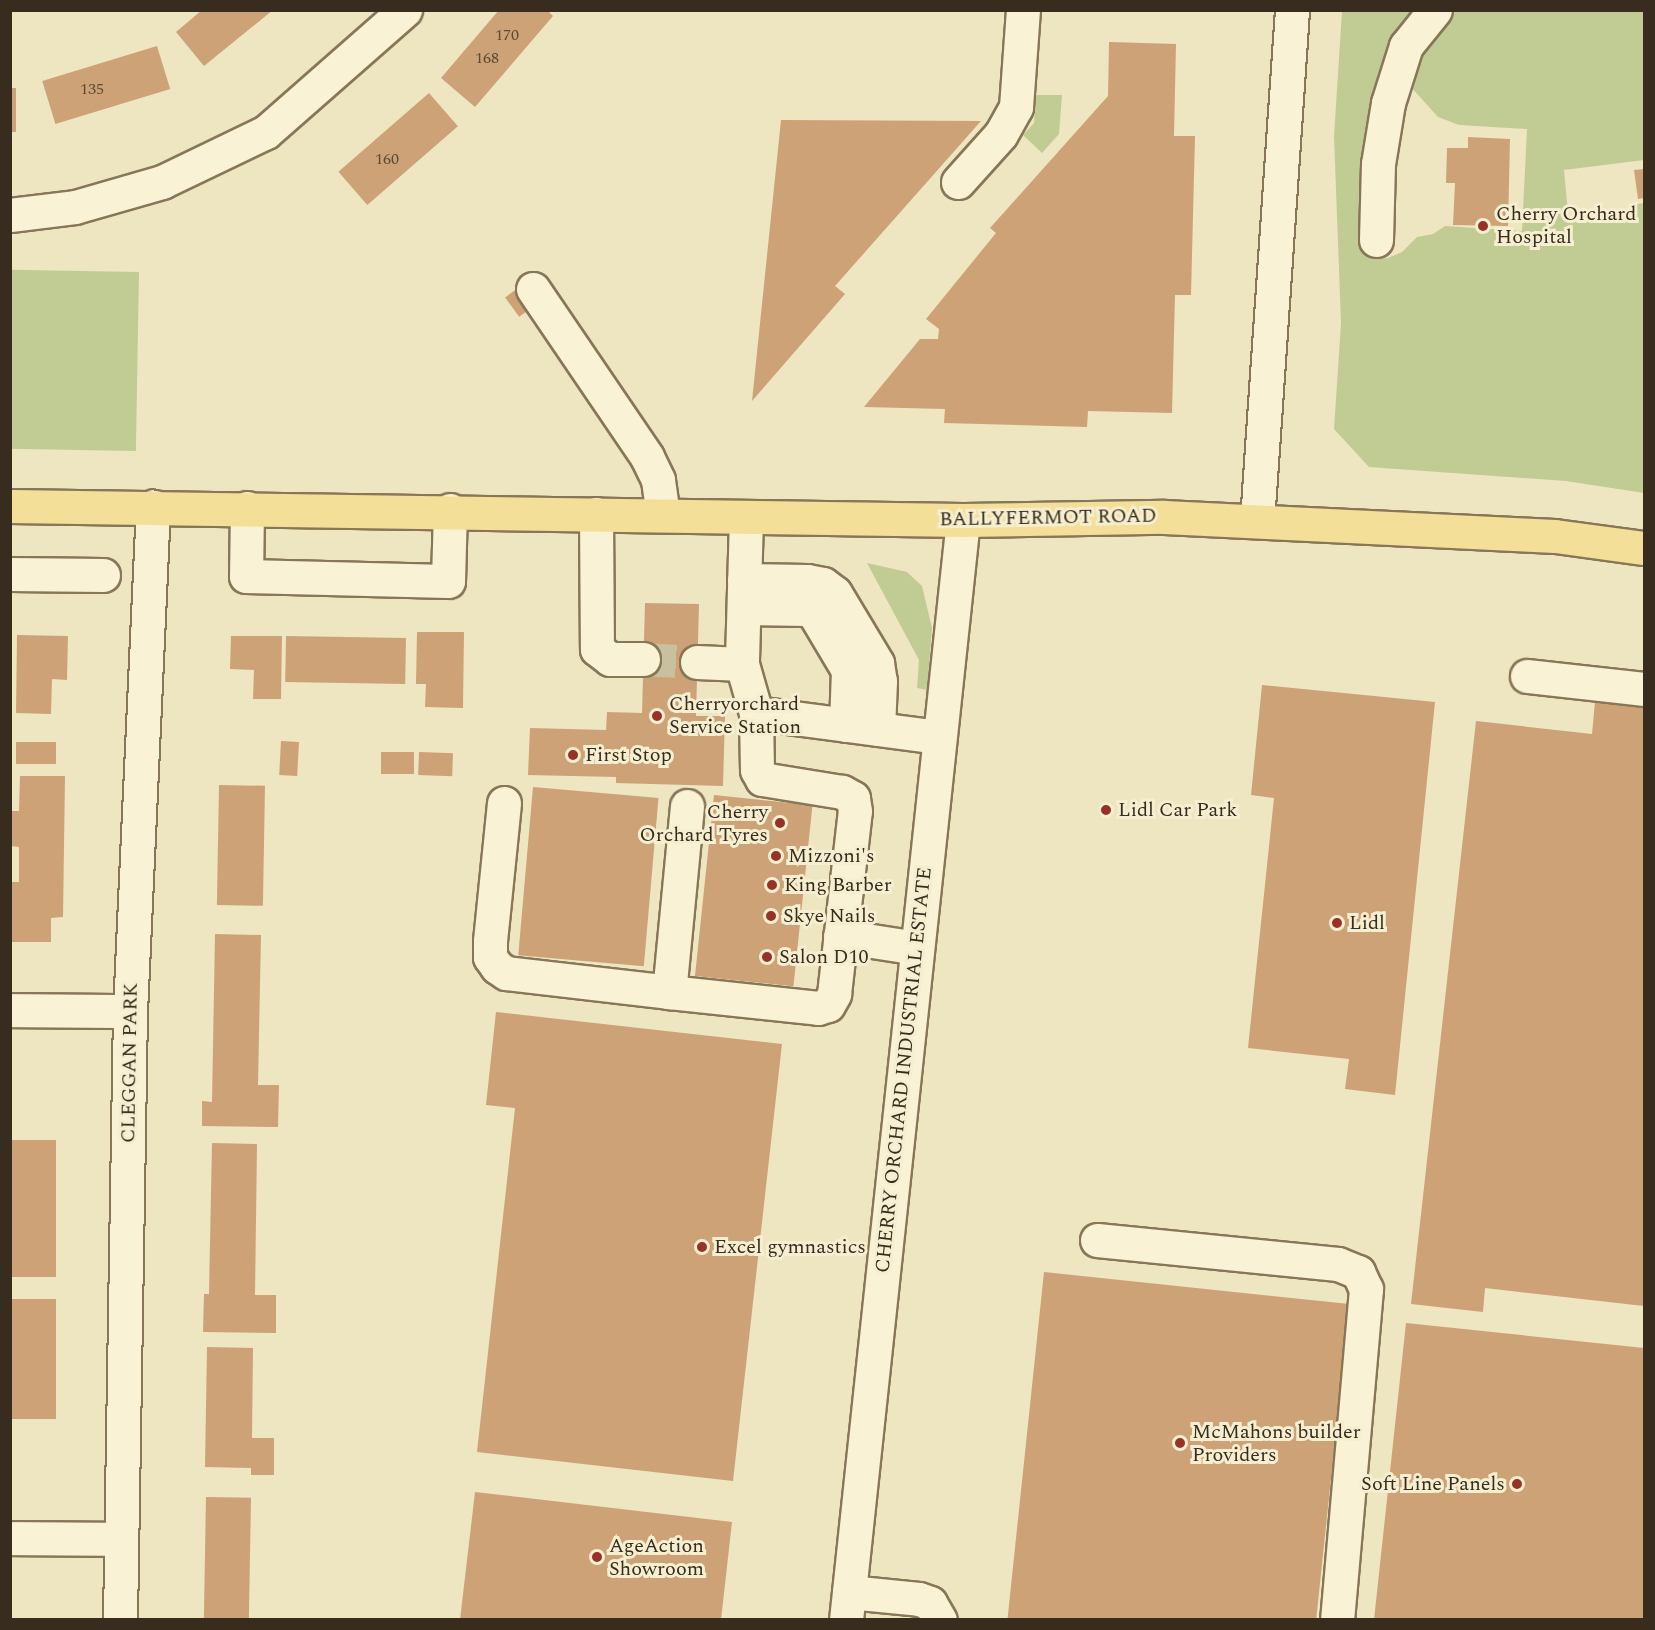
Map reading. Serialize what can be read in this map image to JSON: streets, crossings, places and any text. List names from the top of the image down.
{
  "streets": {
    "main road": ["BALLYFERMOT ROAD"],
    "street": ["CLEGGAN PARK", "CHERRY ORCHARD INDUSTRIAL ESTATE"]
  },
  "crossings": [
    ["BALLYFERMOT ROAD", "CLEGGAN PARK"],
    ["BALLYFERMOT ROAD", "CHERRY ORCHARD INDUSTRIAL ESTATE"]
  ],
  "places": [
    "Cherry Orchard Hospital",
    "Cherryorchard Service Station",
    "First Stop",
    "Lidl Car Park",
    "Cherry Orchard Tyres",
    "Mizzoni's",
    "King Barber",
    "Skye Nails",
    "Lidl",
    "Salon D10",
    "Excel gymnastics",
    "McMahons builder Providers",
    "Soft Line Panels",
    "AgeAction Showroom"
  ],
  "house_numbers": [
    "170",
    "168",
    "135",
    "160"
  ]
}
